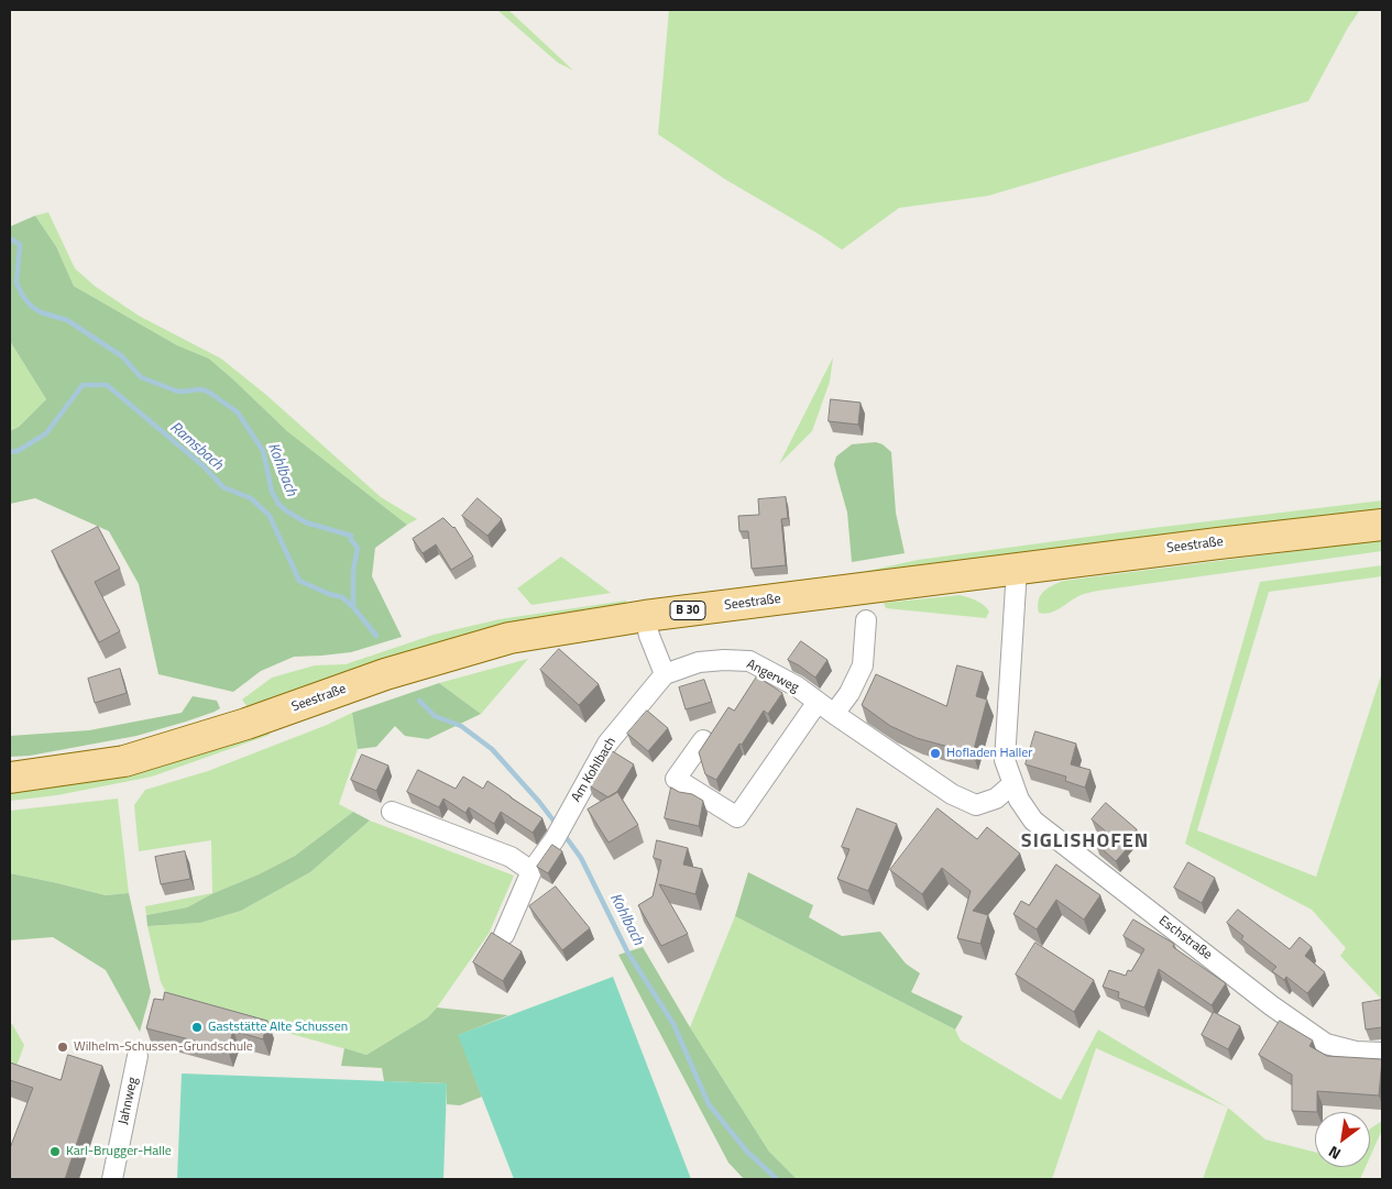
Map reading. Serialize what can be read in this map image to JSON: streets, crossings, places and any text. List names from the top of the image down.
{
  "streets": {
    "main road": ["Seestraße", "B 30"],
    "street": [
      "Angerweg",
      "Am Kohlbach",
      "Eschstraße",
      "Jahnweg"
    ]
  },
  "crossings": [
    ["Seestraße", "Eschstraße"],
    ["Angerweg", "Am Kohlbach"]
  ],
  "districts": ["SIGLISHOFEN"],
  "water": ["Ramsbach", "Kohlbach"],
  "places": [
    "Hofladen Haller",
    "Gaststätte Alte Schussen",
    "Wilhelm-Schussen-Grundschule",
    "Karl-Brugger-Halle"
  ],
  "north": "bottom left"
}
